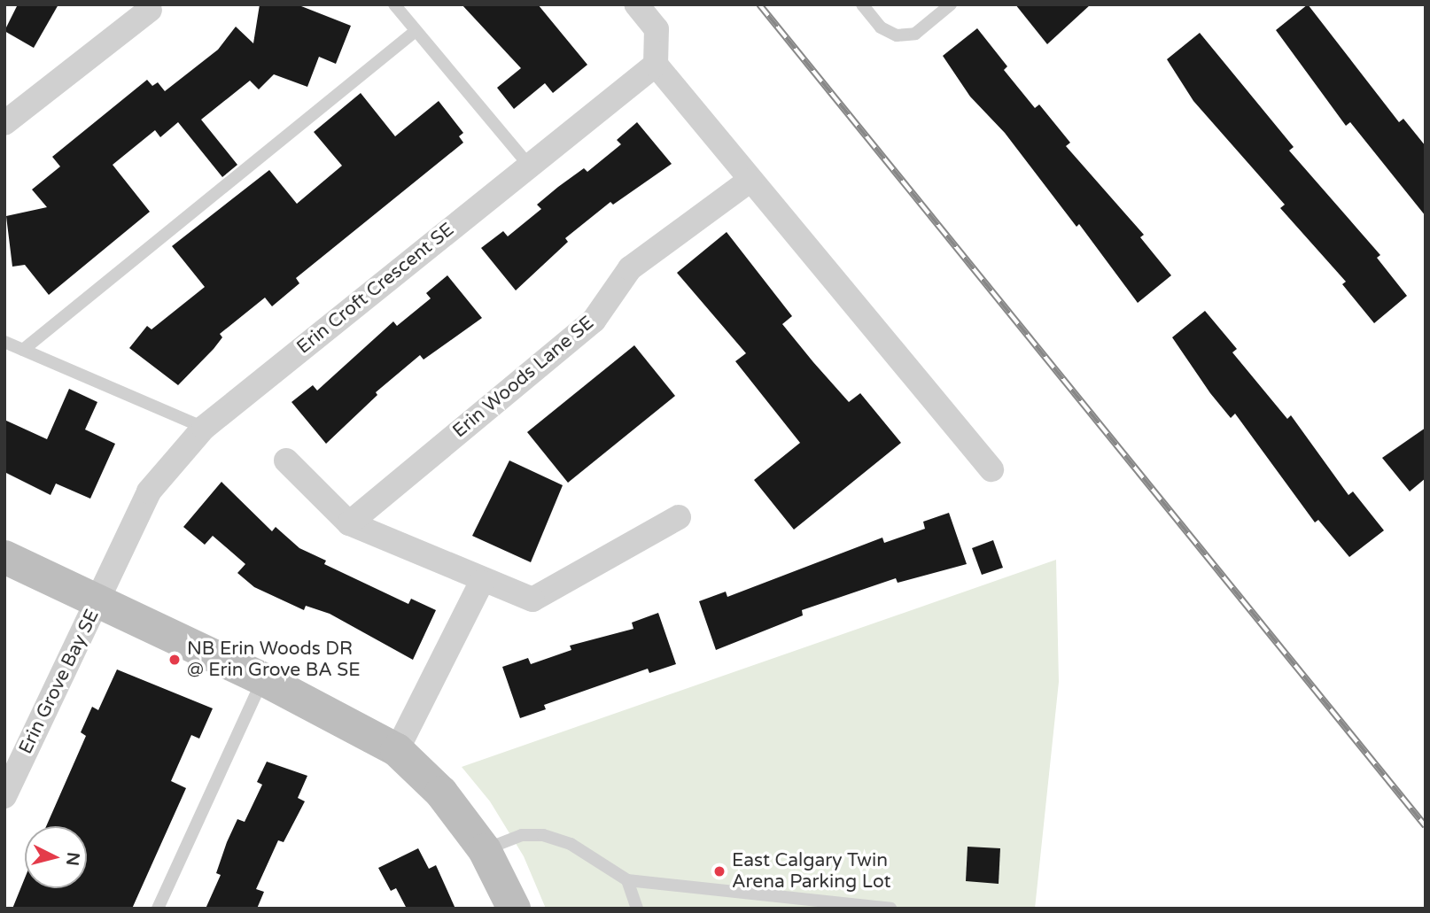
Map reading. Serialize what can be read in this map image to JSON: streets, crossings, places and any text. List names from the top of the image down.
{
  "streets": {
    "street": ["Erin Croft Crescent SE", "Erin Woods Lane SE", "Erin Grove Bay SE"]
  },
  "crossings": [
    ["Erin Croft Crescent SE", "Erin Grove Bay SE"]
  ],
  "places": ["NB Erin Woods DR @ Erin Grove BA SE", "East Calgary Twin Arena Parking Lot"],
  "north": "right"
}
